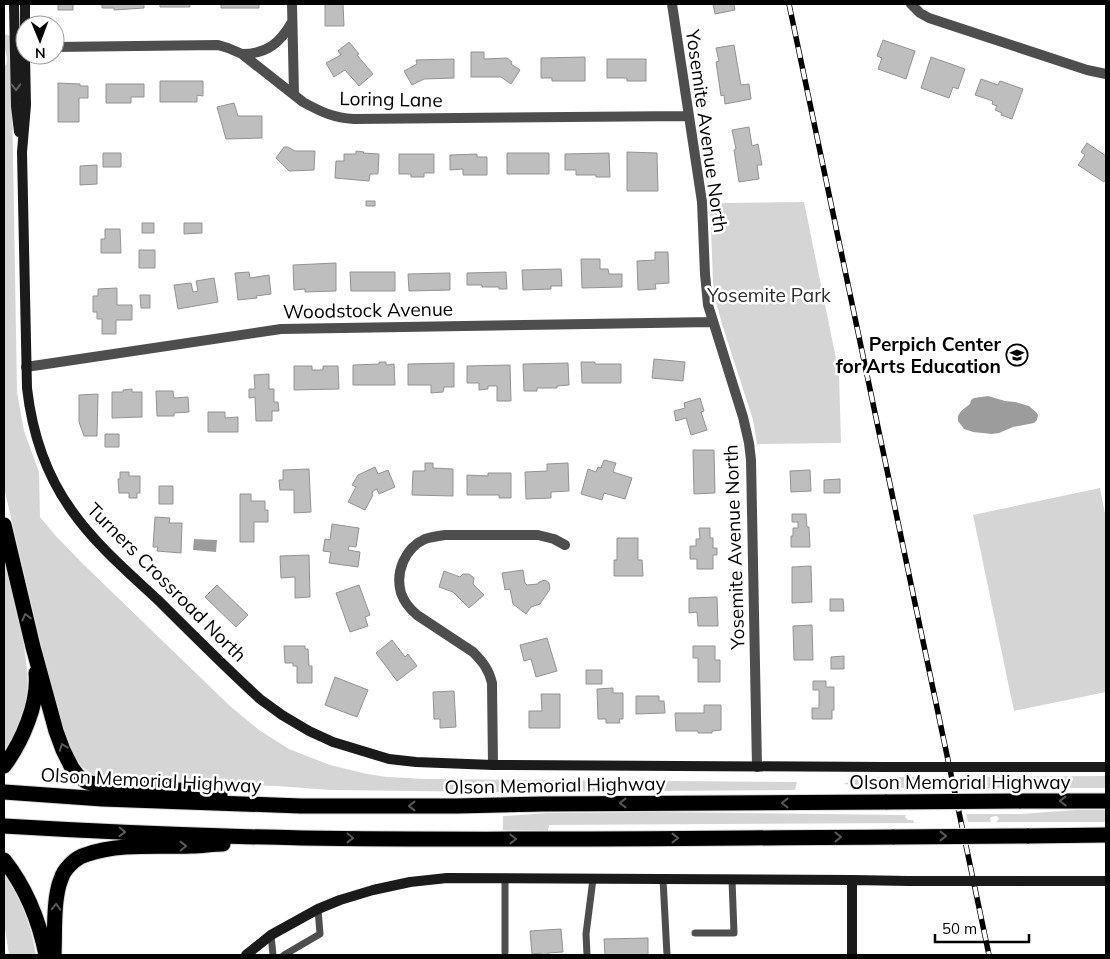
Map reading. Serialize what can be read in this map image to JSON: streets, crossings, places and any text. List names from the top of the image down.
{
  "streets": {
    "highway": ["Olson Memorial Highway"],
    "street": [
      "Loring Lane",
      "Yosemite Avenue North",
      "Woodstock Avenue",
      "Turners Crossroad North"
    ]
  },
  "crossings": [
    ["Loring Lane", "Yosemite Avenue North"],
    ["Yosemite Avenue North", "Woodstock Avenue"],
    ["Yosemite Avenue North", "Turners Crossroad North"],
    ["Woodstock Avenue", "Turners Crossroad North"]
  ],
  "parks": ["Yosemite Park"],
  "places": {
    "school or university": ["Perpich Center for Arts Education"]
  },
  "scale_bar": "50 m",
  "north": "bottom"
}
